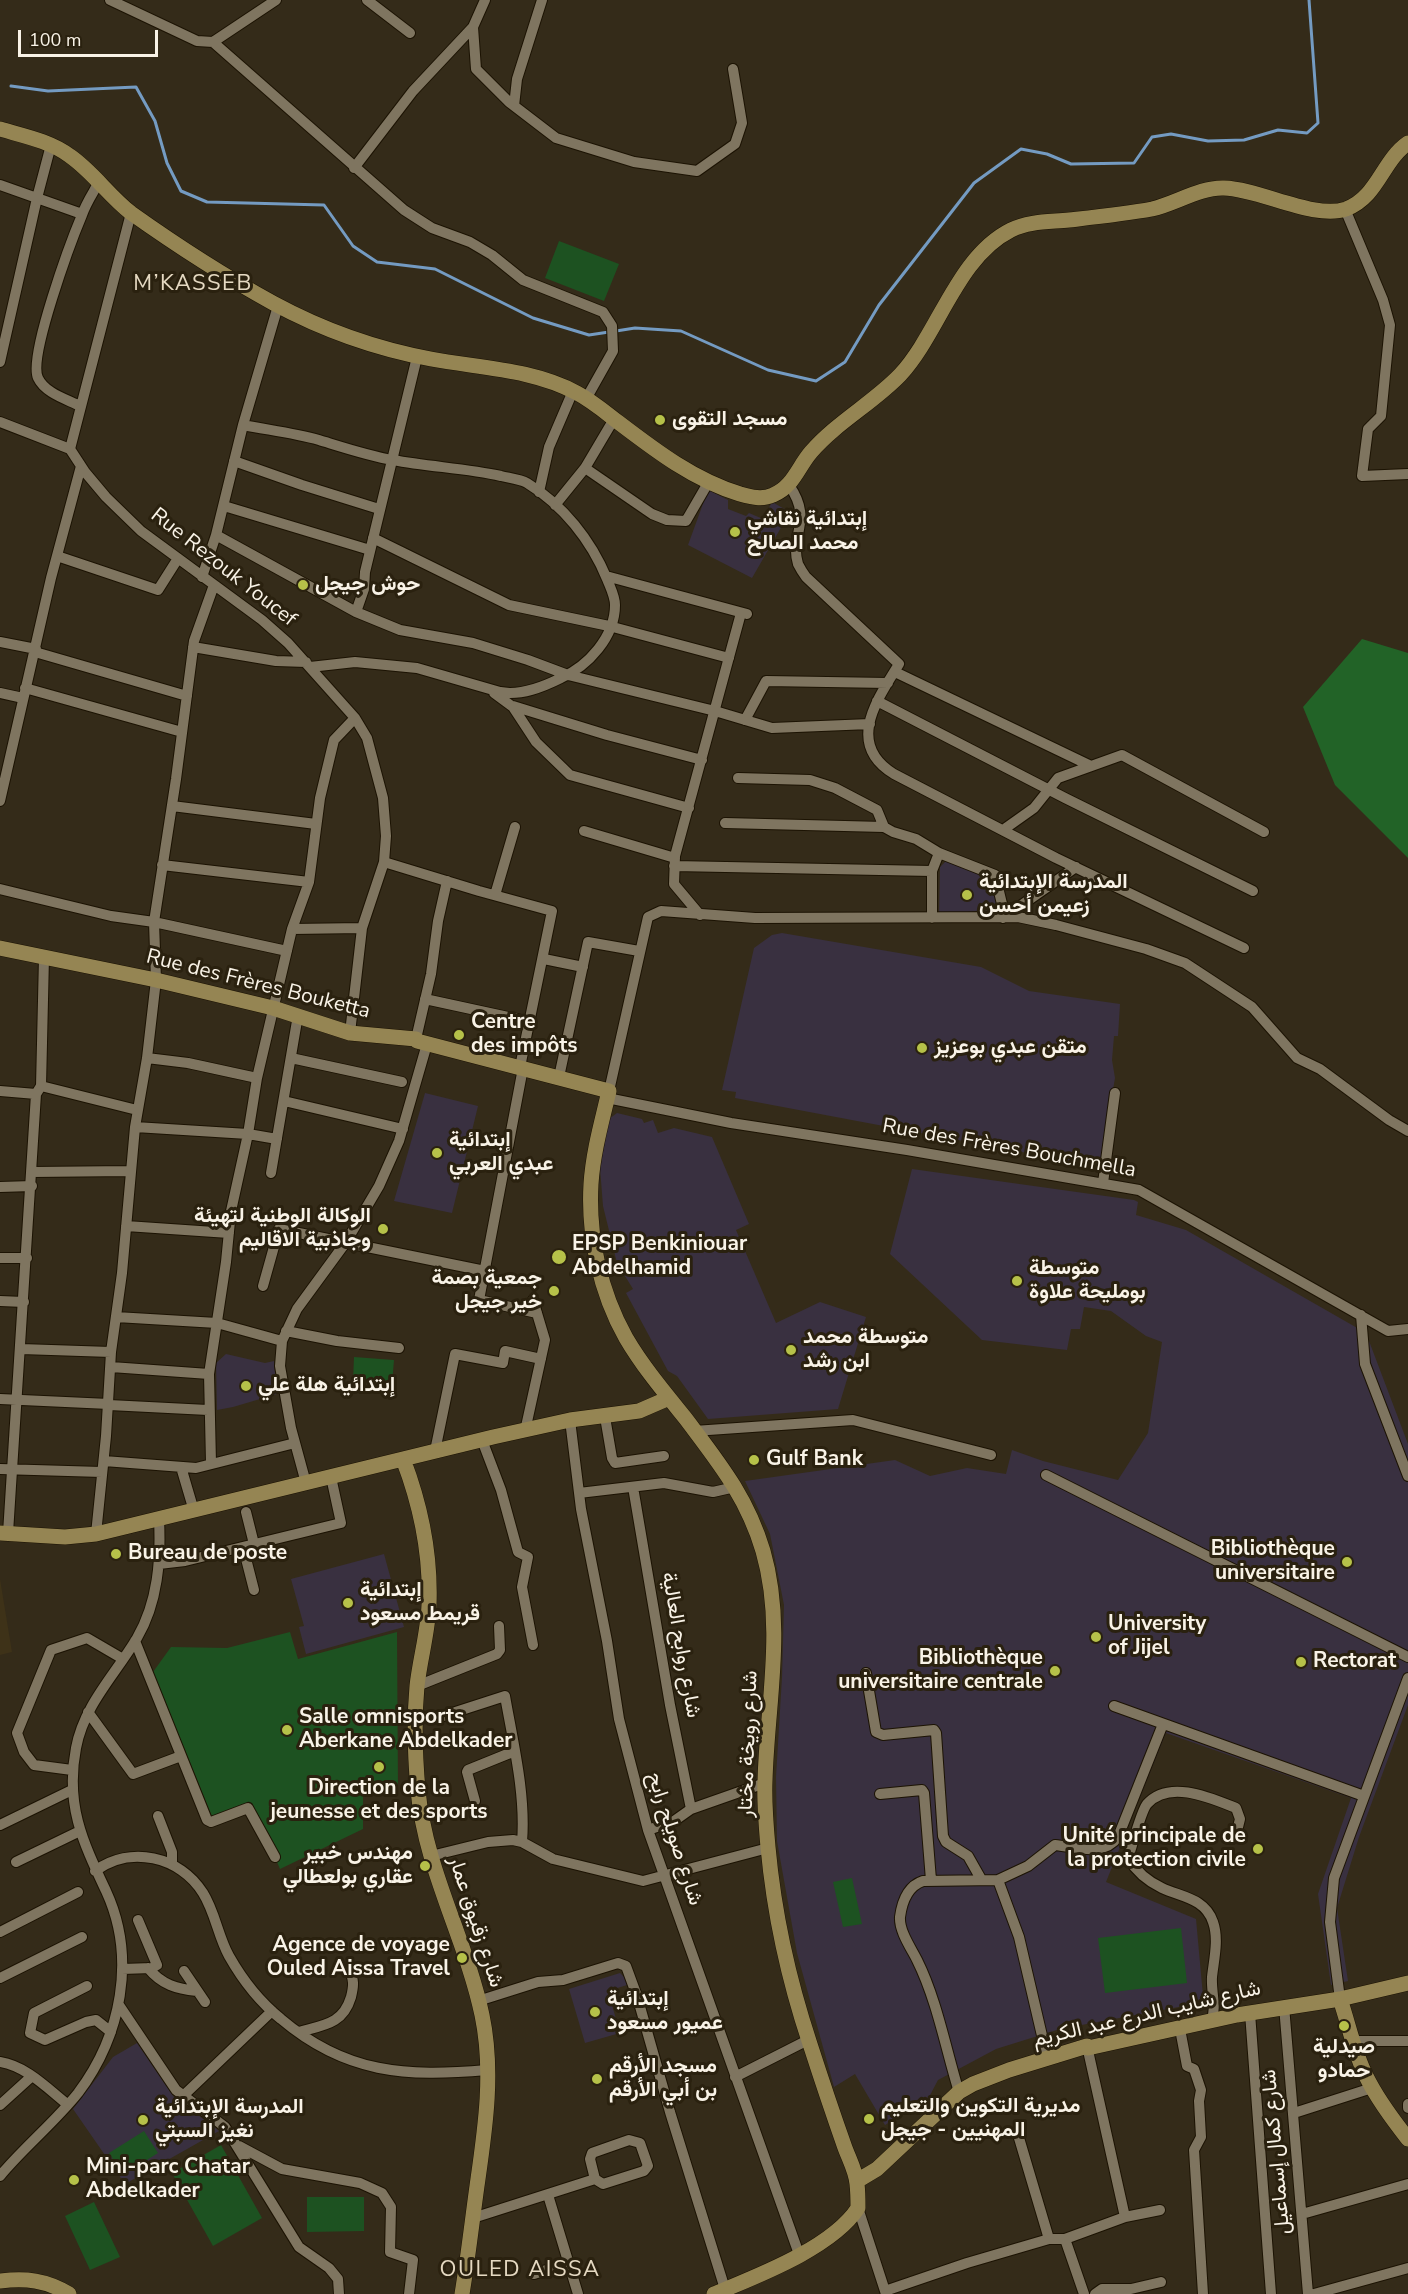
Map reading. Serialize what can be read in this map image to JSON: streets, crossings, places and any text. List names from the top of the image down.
{
  "streets": {
    "main road": [
      "Rue des Frères Bouketta",
      "شارع رويخة مختار",
      "شارع زقيوق عمار",
      "شارع شايب الدرع عبد الكريم"
    ],
    "street": [
      "Rue Rezouk Youcef",
      "Rue des Frères Bouchmella",
      "شارع روابح العالية",
      "شارع صويلح رابح",
      "شارع كمال إسماعيل"
    ]
  },
  "crossings": [
    ["Rue Rezouk Youcef", "Rue des Frères Bouketta"],
    ["Rue des Frères Bouketta", "Rue des Frères Bouchmella"],
    ["Rue des Frères Bouketta", "شارع رويخة مختار"],
    ["Rue des Frères Bouchmella", "شارع رويخة مختار"],
    ["شارع رويخة مختار", "شارع شايب الدرع عبد الكريم"],
    ["شارع شايب الدرع عبد الكريم", "شارع كمال إسماعيل"]
  ],
  "districts": ["M’KASSEB", "OULED AISSA"],
  "places": [
    "مسجد التقوى",
    "إبتدائية نقاشي محمد الصالح",
    "حوش جيجل",
    "المدرسة الإبتدائية زعيمن أحسن",
    "Centre des impôts",
    "متقن عبدي بوعزيز",
    "إبتدائية عبدي العربي",
    "الوكالة الوطنية لتهيئة وجاذبية الاقاليم",
    "EPSP Benkiniouar Abdelhamid",
    "متوسطة بومليحة علاوة",
    "جمعية بصمة خير جيجل",
    "متوسطة محمد ابن رشد",
    "إبتدائية هلة علي",
    "Gulf Bank",
    "Bureau de poste",
    "Bibliothèque universitaire",
    "إبتدائية قريمط مسعود",
    "University of Jijel",
    "Rectorat",
    "Bibliothèque universitaire centrale",
    "Salle omnisports Aberkane Abdelkader",
    "Direction de la jeunesse et des sports",
    "Unité principale de la protection civile",
    "مهندس خبير عقاري بولعطالي",
    "Agence de voyage Ouled Aissa Travel",
    "إبتدائية عميور مسعود",
    "صيدلية حمادو",
    "مسجد الأرقم بن أبي الأرقم",
    "مديرية التكوين والتعليم المهنيين - جيجل",
    "المدرسة الإبتدائية نغيز السبتي",
    "Mini-parc Chatar Abdelkader"
  ],
  "scale_bar": "100 m"
}
